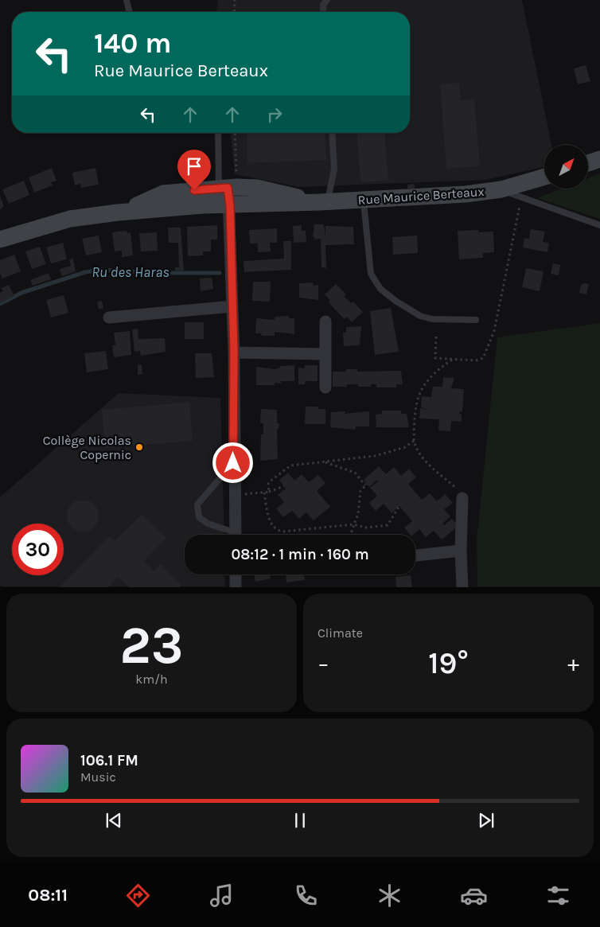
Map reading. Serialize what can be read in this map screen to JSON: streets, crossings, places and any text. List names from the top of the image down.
{
  "streets": {
    "main road": ["Rue Maurice Berteaux"]
  },
  "water": ["Ru des Haras"],
  "places": ["Collège Nicolas Copernic"],
  "north": "top right",
  "page": {
    "turn": ["140 m", "Rue Maurice Berteaux"],
    "limit": "30",
    "trip": "08:12 · 1 min · 160 m",
    "tile": [
      ["23", "km/h"],
      "Climate"
    ],
    "heat": ["−", "19°", "+"],
    "song": ["106.1 FM", "Music"],
    "tabs": "08:11"
  }
}
